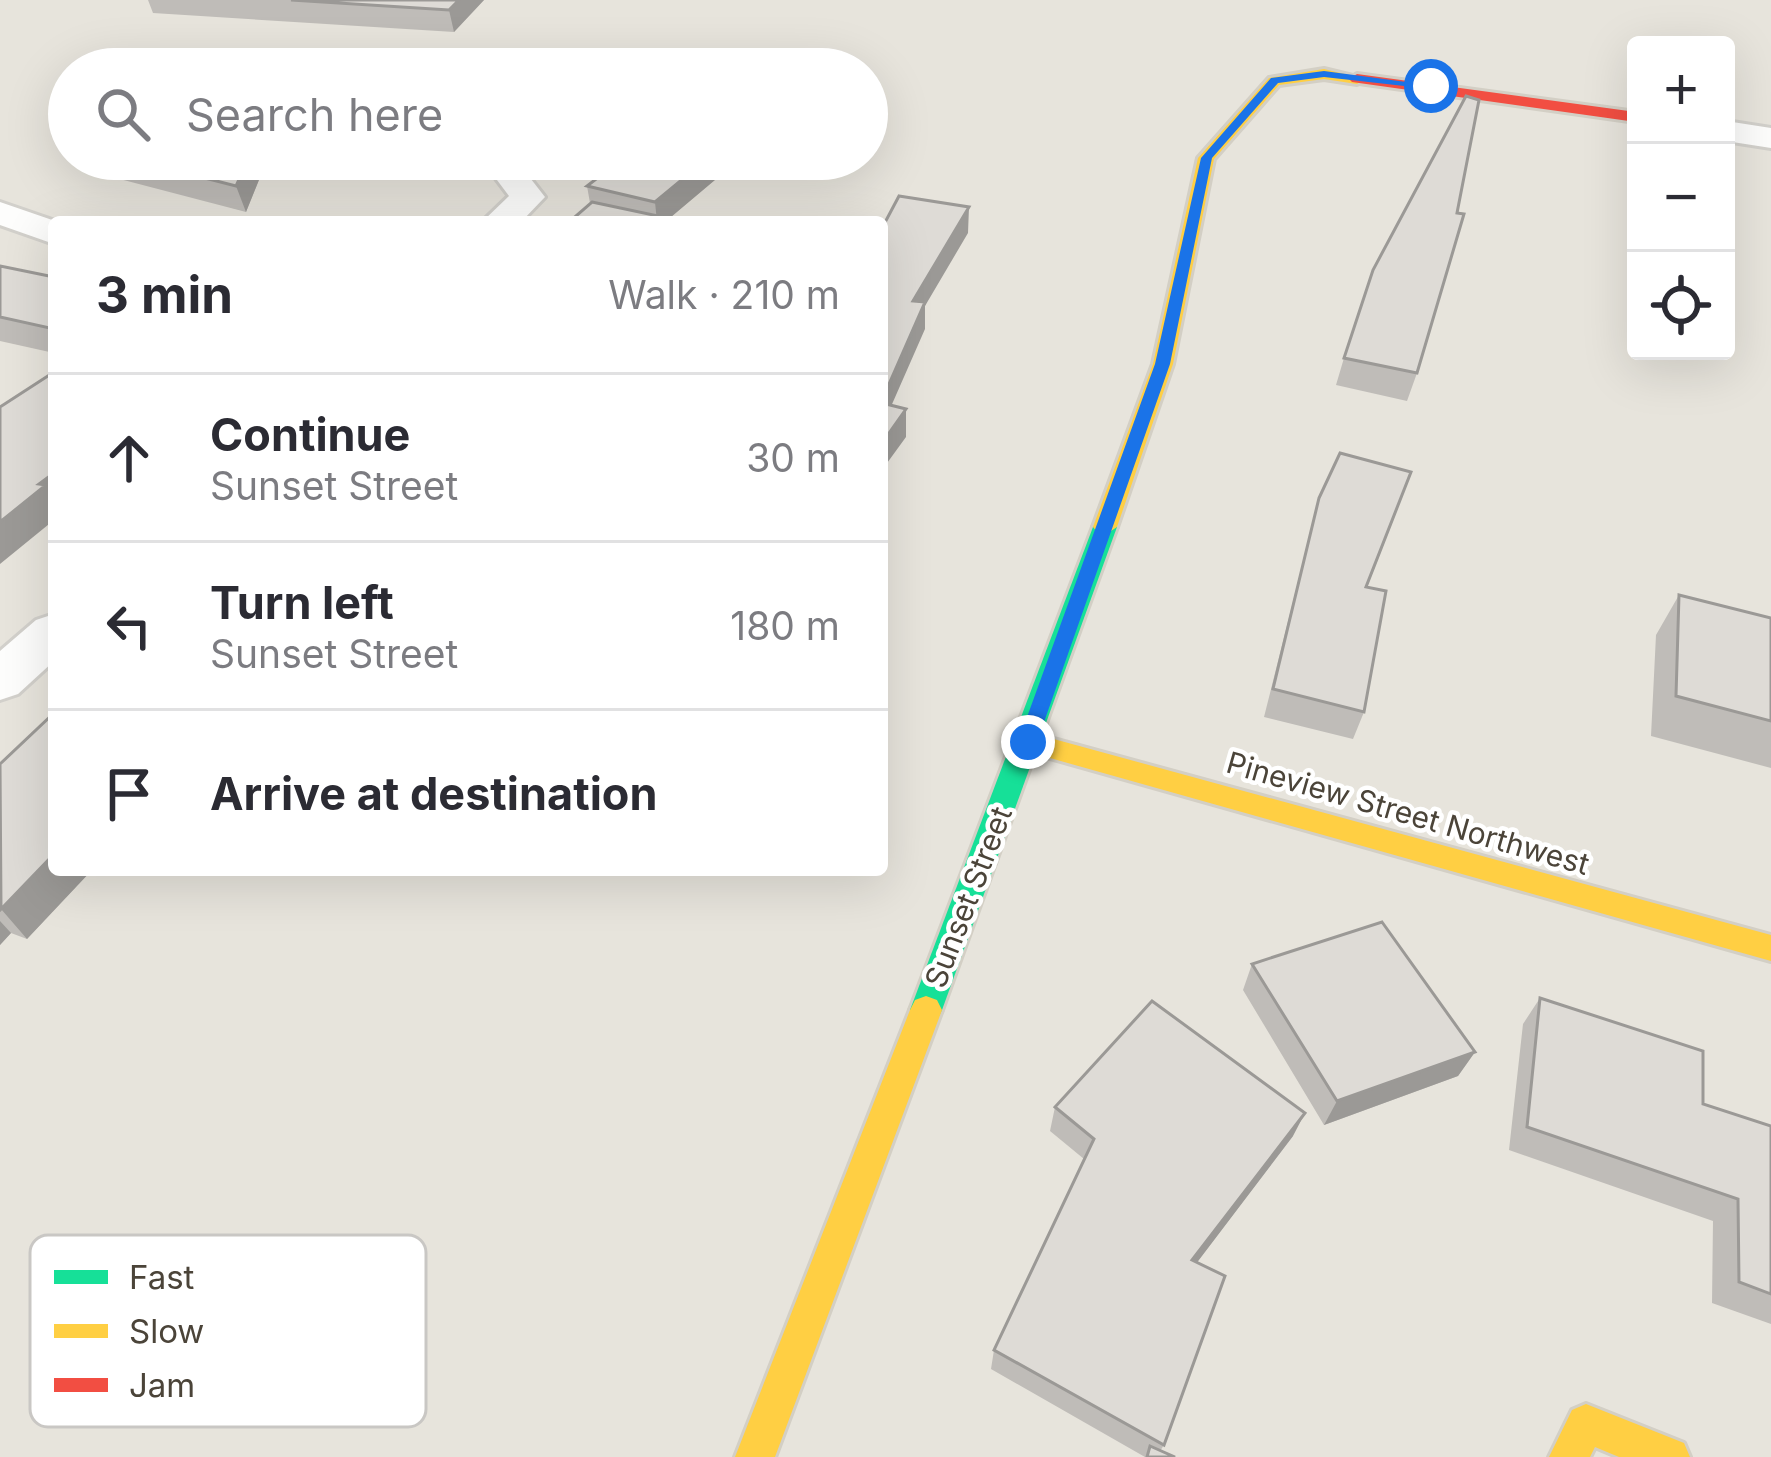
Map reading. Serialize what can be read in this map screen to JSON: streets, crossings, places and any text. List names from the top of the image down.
{
  "streets": {
    "street": ["Pineview Street Northwest", "Sunset Street"]
  },
  "crossings": [
    ["Pineview Street Northwest", "Sunset Street"]
  ],
  "legend": ["Fast", "Slow", "Jam"],
  "page": {
    "map_buttons": ["+", "−"],
    "search": "Search here",
    "heading": ["3 min", "Walk · 210 m"],
    "list": [
      ["Continue", "Sunset Street", "30 m"],
      ["Turn left", "Sunset Street", "180 m"],
      "Arrive at destination"
    ]
  }
}
